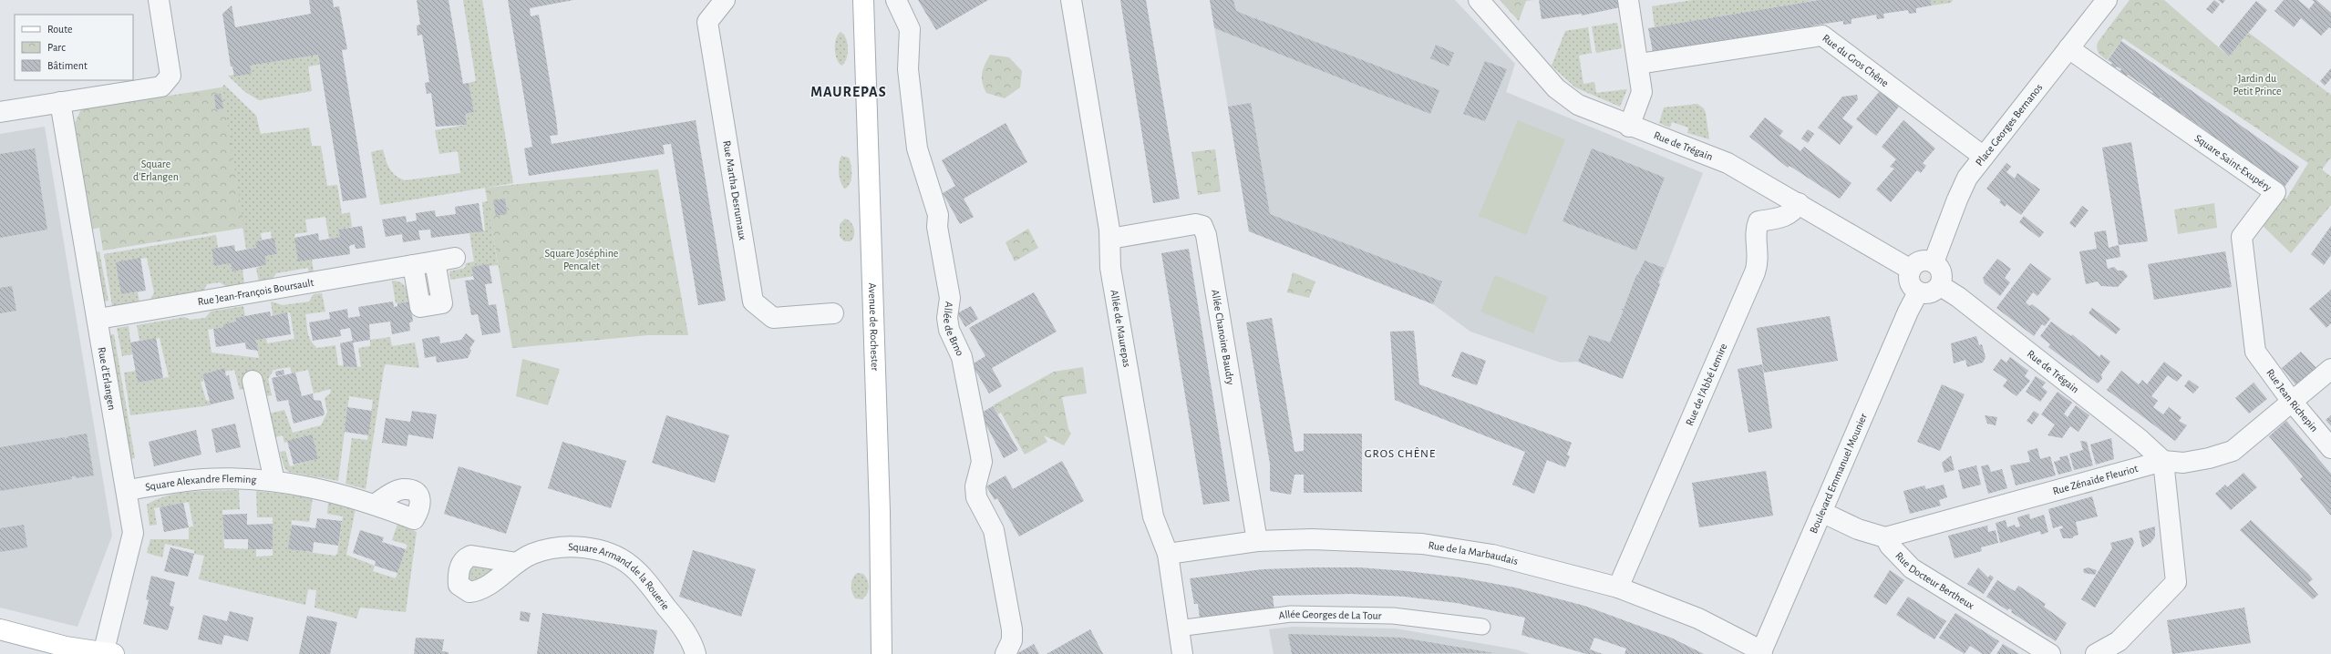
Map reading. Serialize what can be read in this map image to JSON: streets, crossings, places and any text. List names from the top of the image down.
{
  "streets": {
    "main road": ["Avenue de Rochester"],
    "street": [
      "Rue du Gros Chêne",
      "Place Georges Bernanos",
      "Rue de Trégain",
      "Square Saint-Exupéry",
      "Rue Martha Desrumaux",
      "Rue Jean-François Boursault",
      "Allée de Brno",
      "Allée de Maurepas",
      "Allée Chanoine Baudry",
      "Rue d'Erlangen",
      "Rue de l'Abbé Lemire",
      "Rue Jean Richepin",
      "Boulevard Emmanuel Mounier",
      "Rue Zénaïde Fleuriot",
      "Square Alexandre Fleming",
      "Rue de la Marbaudais",
      "Square Armand de la Rouerie",
      "Rue Docteur Bertheux",
      "Allée Georges de La Tour"
    ]
  },
  "crossings": [
    ["Rue du Gros Chêne", "Place Georges Bernanos"],
    ["Place Georges Bernanos", "Rue de Trégain"],
    ["Place Georges Bernanos", "Square Saint-Exupéry"],
    ["Place Georges Bernanos", "Boulevard Emmanuel Mounier"],
    ["Rue de Trégain", "Rue de l'Abbé Lemire"],
    ["Rue de Trégain", "Boulevard Emmanuel Mounier"],
    ["Rue de Trégain", "Rue Zénaïde Fleuriot"],
    ["Square Saint-Exupéry", "Rue Jean Richepin"],
    ["Rue Jean-François Boursault", "Rue d'Erlangen"],
    ["Allée de Maurepas", "Allée Chanoine Baudry"],
    ["Allée de Maurepas", "Rue de la Marbaudais"],
    ["Allée de Maurepas", "Allée Georges de La Tour"],
    ["Allée Chanoine Baudry", "Rue de la Marbaudais"],
    ["Rue d'Erlangen", "Square Alexandre Fleming"],
    ["Rue de l'Abbé Lemire", "Rue de la Marbaudais"],
    ["Rue Jean Richepin", "Rue Zénaïde Fleuriot"],
    ["Boulevard Emmanuel Mounier", "Rue de la Marbaudais"],
    ["Rue Zénaïde Fleuriot", "Rue Docteur Bertheux"]
  ],
  "districts": ["MAUREPAS", "GROS CHÊNE"],
  "parks": ["Jardin du Petit Prince", "Square d'Erlangen", "Square Joséphine Pencalet"],
  "legend": ["Route", "Parc", "Bâtiment"]
}
